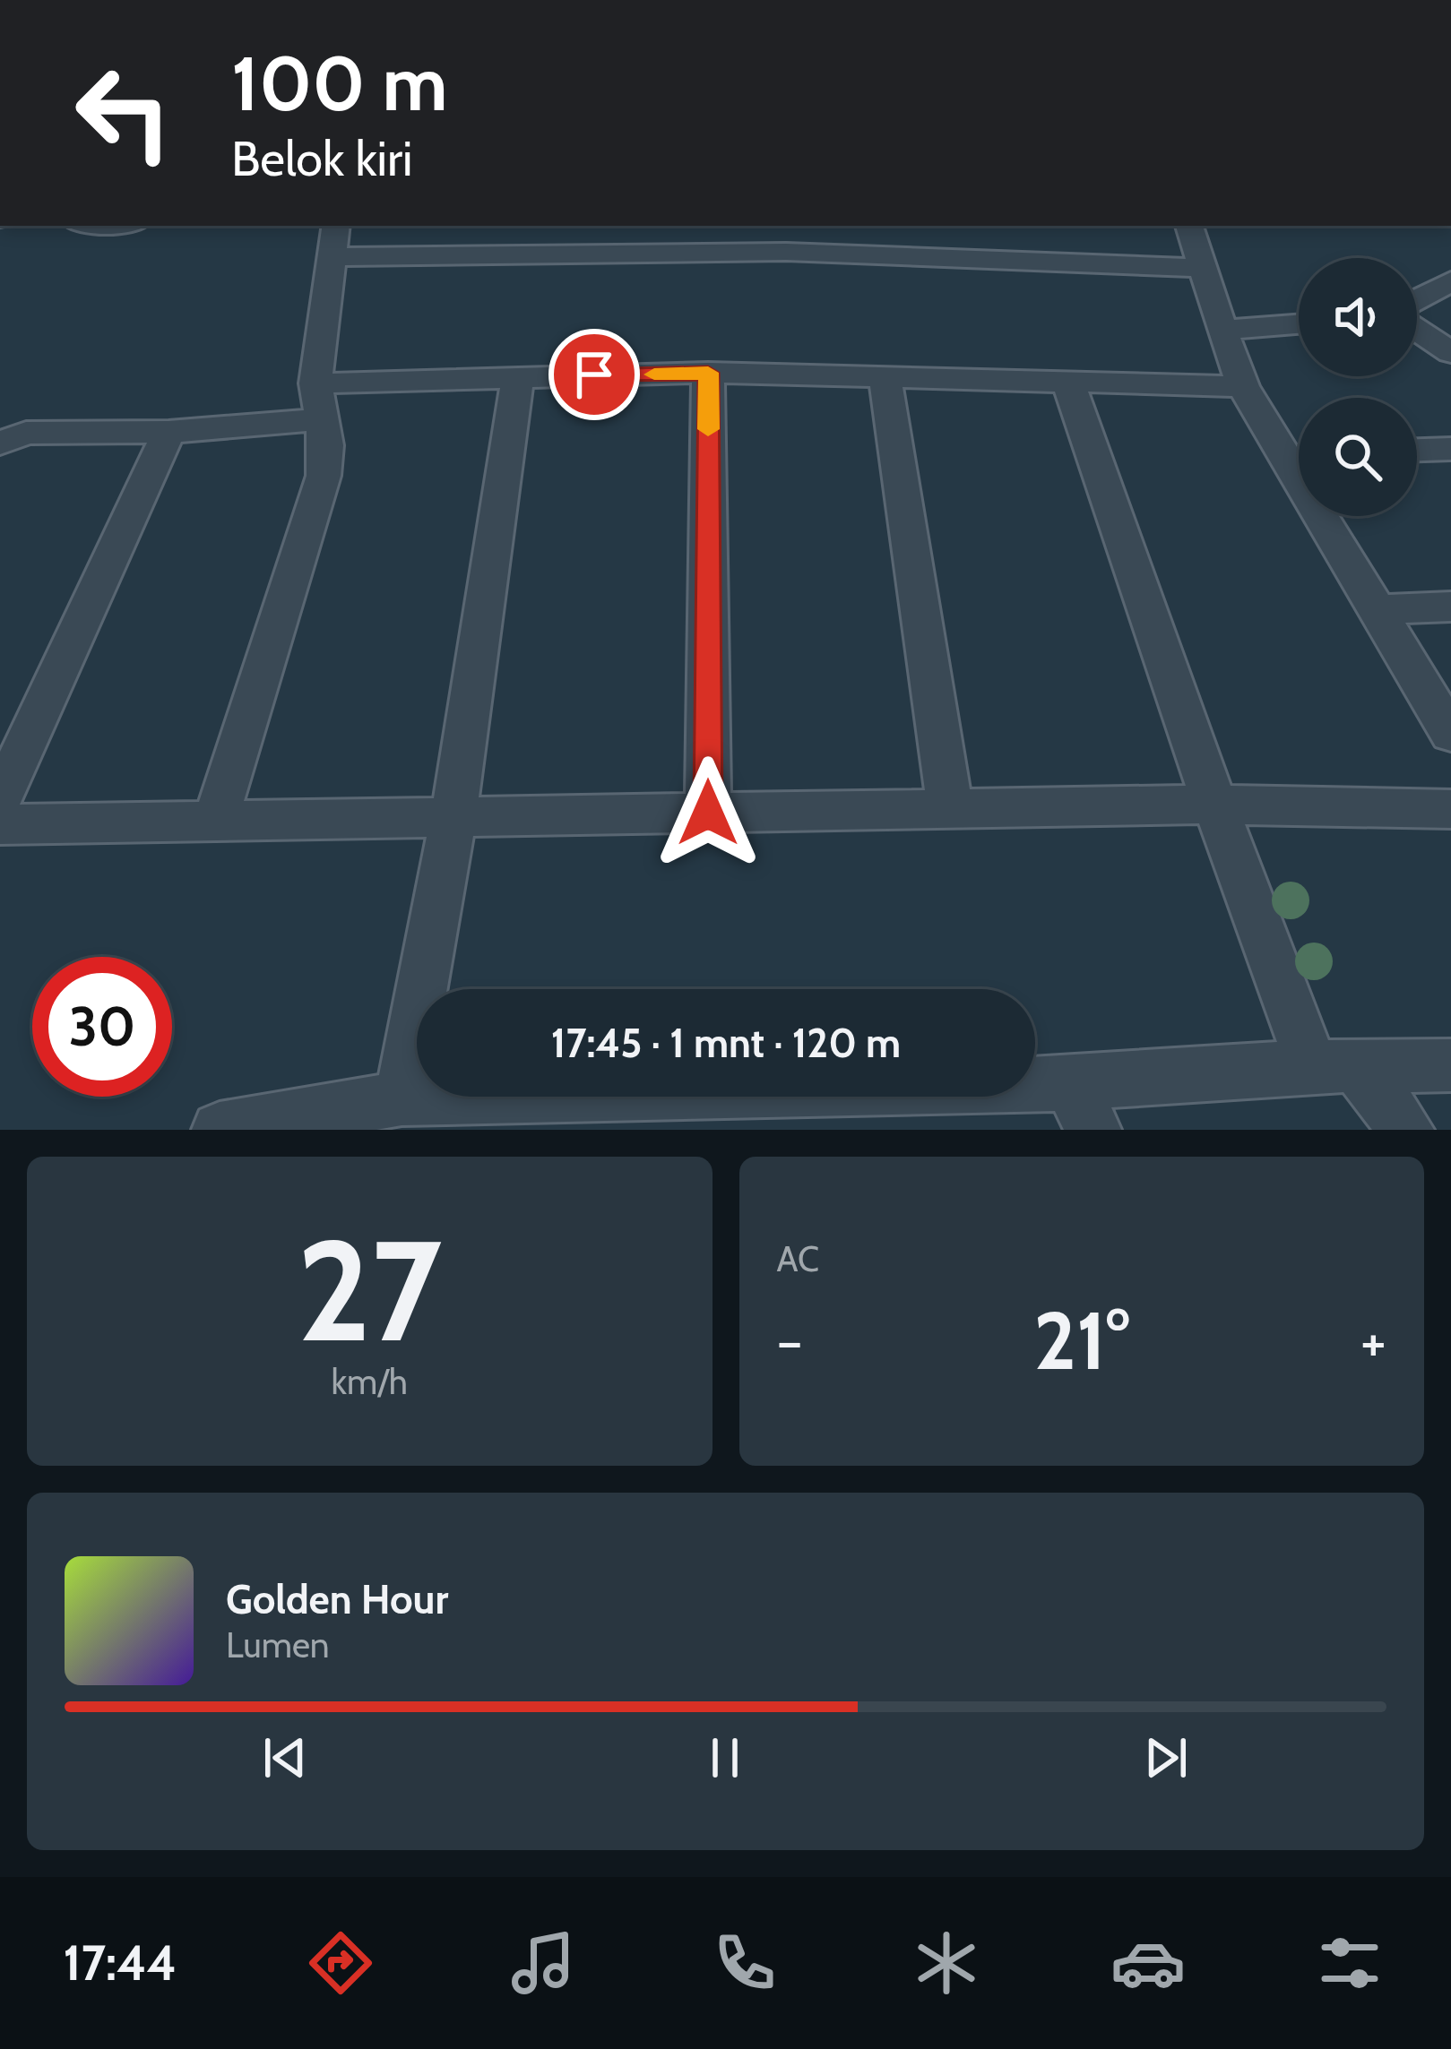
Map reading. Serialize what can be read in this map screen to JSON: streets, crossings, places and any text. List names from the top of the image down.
{
  "page": {
    "turn": ["100 m", "Belok kiri"],
    "limit": "30",
    "trip": "17:45 · 1 mnt · 120 m",
    "tile": [
      ["27", "km/h"],
      "AC"
    ],
    "heat": ["−", "21°", "+"],
    "song": ["Golden Hour", "Lumen"],
    "tabs": "17:44"
  }
}
